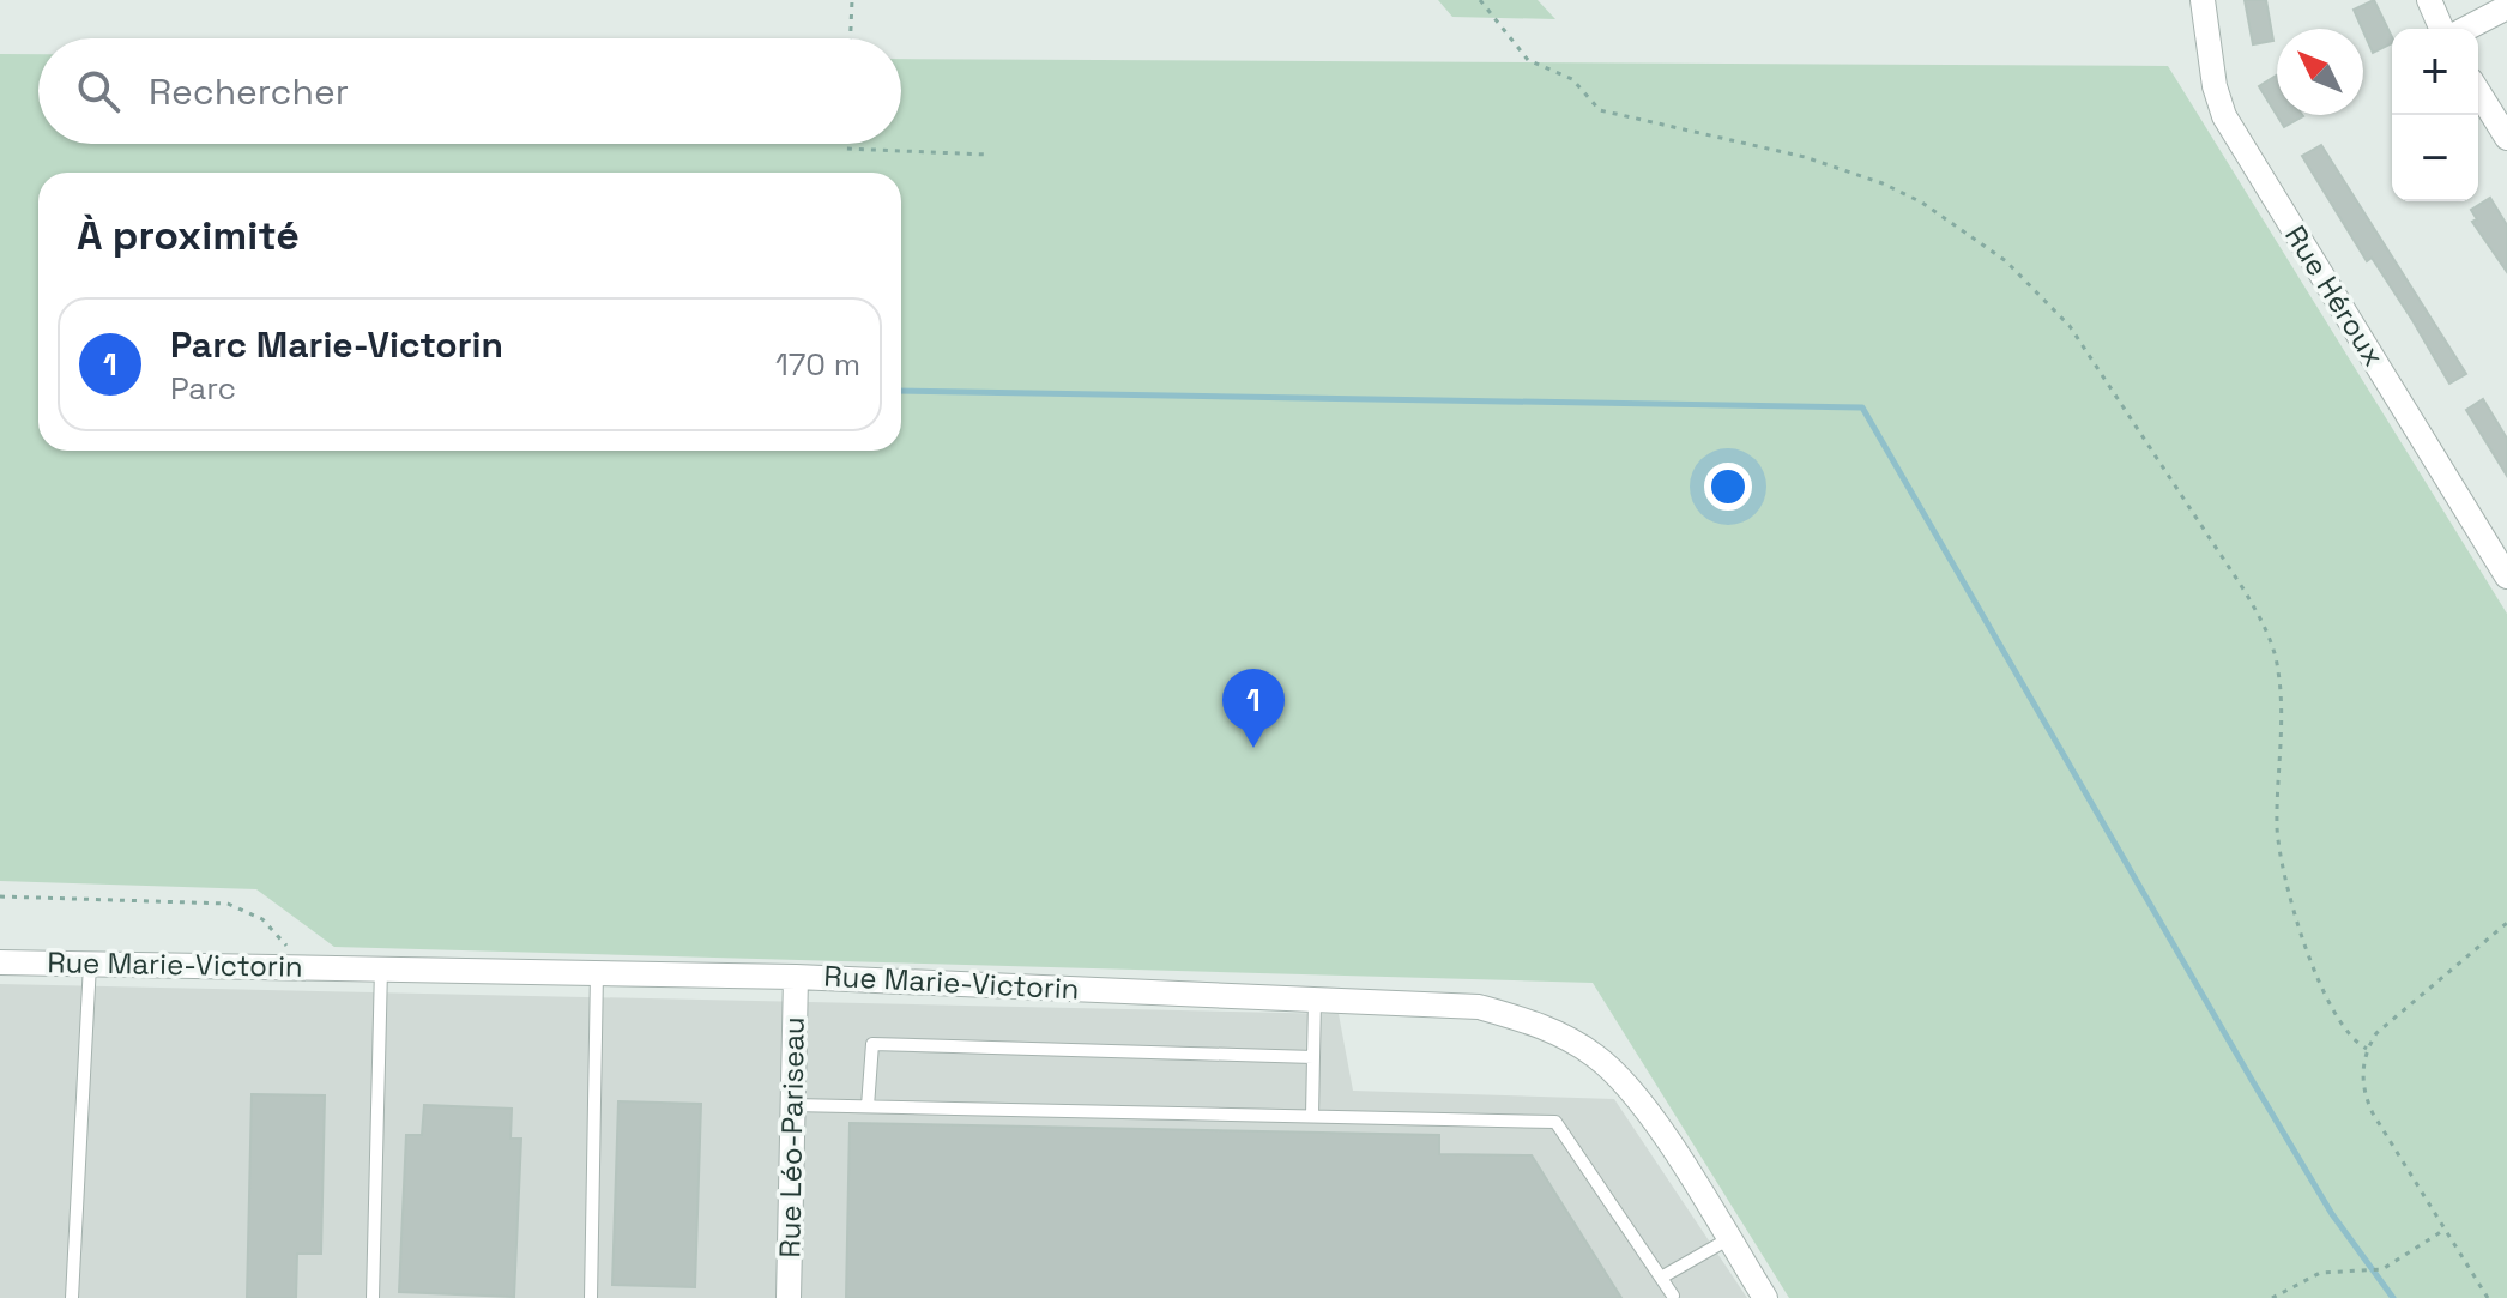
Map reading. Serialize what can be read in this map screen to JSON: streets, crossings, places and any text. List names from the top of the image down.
{
  "streets": {
    "street": ["Rue Héroux", "Rue Marie-Victorin", "Rue Léo-Pariseau"]
  },
  "crossings": [
    ["Rue Marie-Victorin", "Rue Léo-Pariseau"]
  ],
  "north": "top left",
  "page": {
    "map_buttons": ["+", "−"],
    "search": "Rechercher",
    "heading": "À proximité",
    "list": [
      {
        "mark": "1",
        "name": "Parc Marie-Victorin",
        "note": "Parc",
        "value": "170 m"
      }
    ],
    "pins": "1"
  }
}
